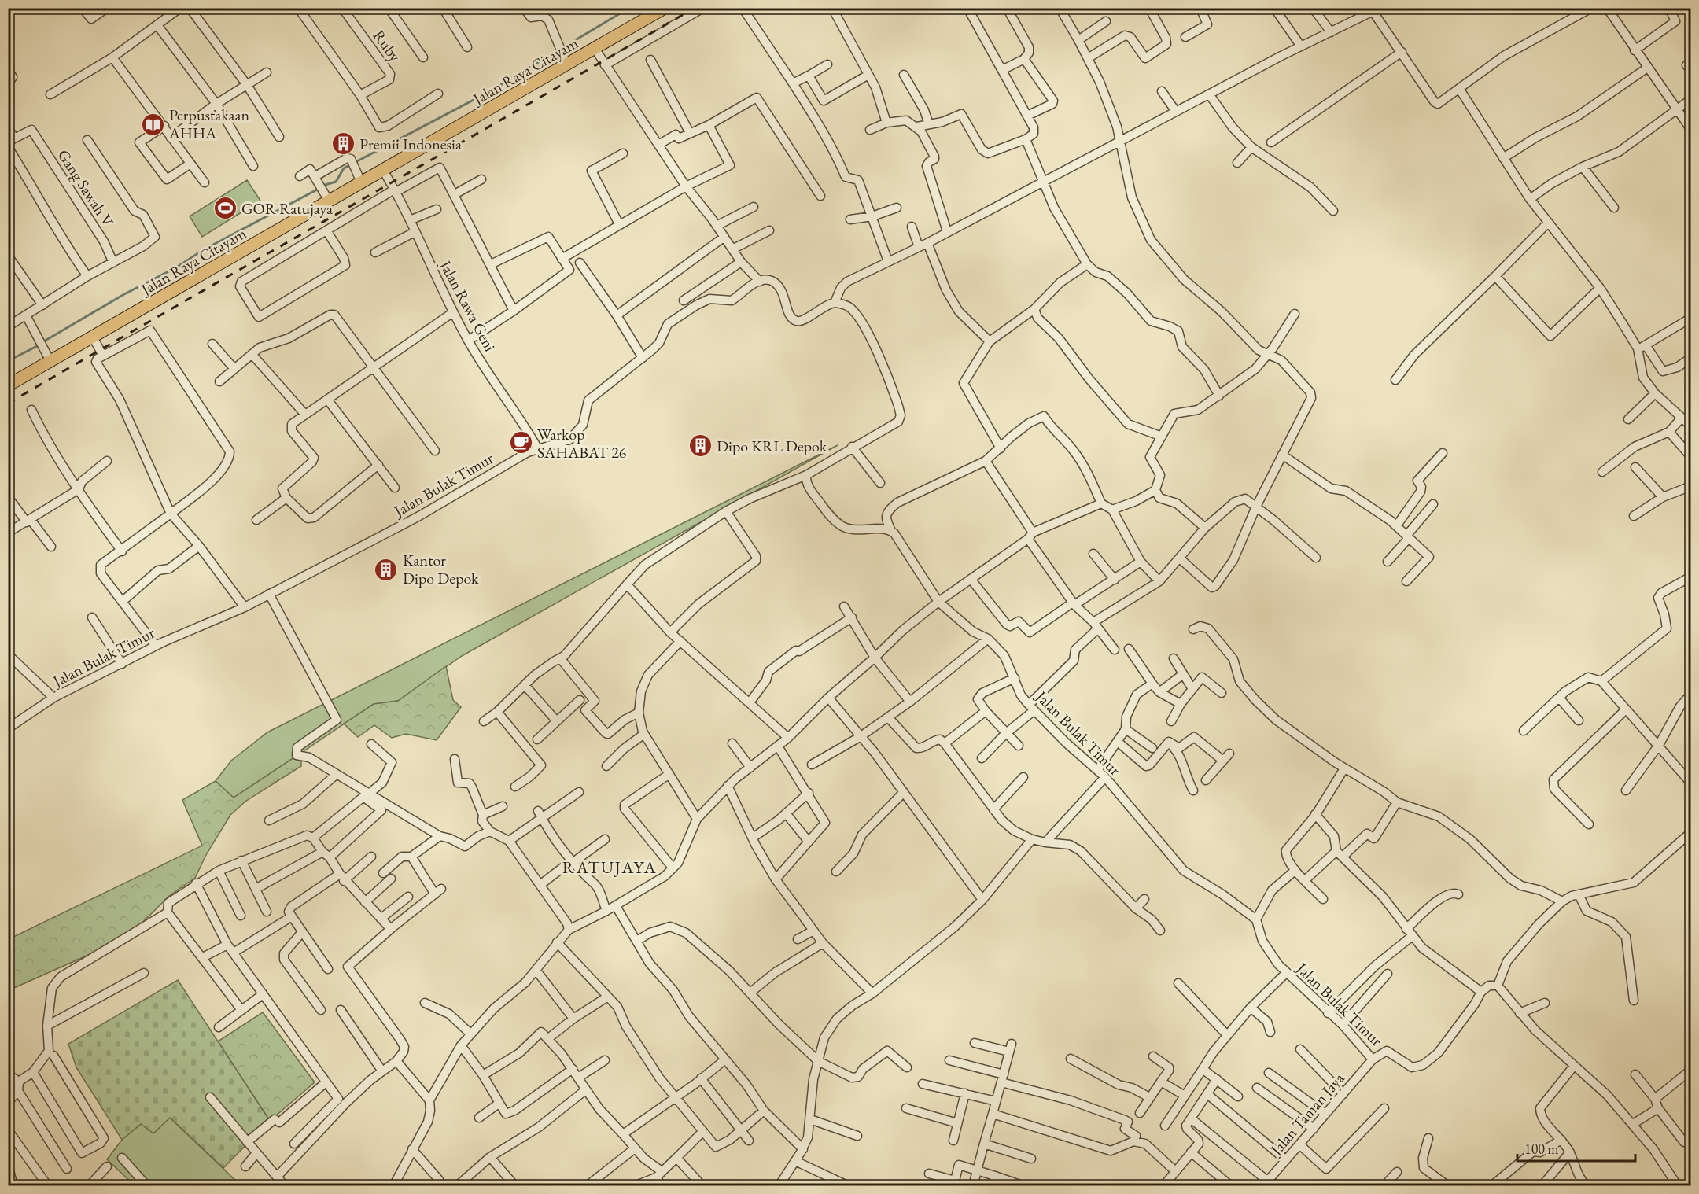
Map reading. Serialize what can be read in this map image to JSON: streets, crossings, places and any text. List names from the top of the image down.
{
  "streets": {
    "main road": ["Jalan Raya Citayam"],
    "street": [
      "Ruby",
      "Gang Sawah V",
      "Jalan Rawa Geni",
      "Jalan Bulak Timur",
      "Jalan Taman Jaya"
    ]
  },
  "crossings": [
    ["Jalan Raya Citayam", "Jalan Rawa Geni"],
    ["Jalan Rawa Geni", "Jalan Bulak Timur"],
    ["Jalan Bulak Timur", "Jalan Taman Jaya"]
  ],
  "districts": ["RATUJAYA"],
  "places": {
    "library": ["Perpustakaan AHHA"],
    "building": ["Premii Indonesia", "Dipo KRL Depok", "Kantor Dipo Depok"],
    "sports": ["GOR Ratujaya"],
    "cafe": ["Warkop SAHABAT 26"]
  },
  "scale_bar": "100 m"
}
